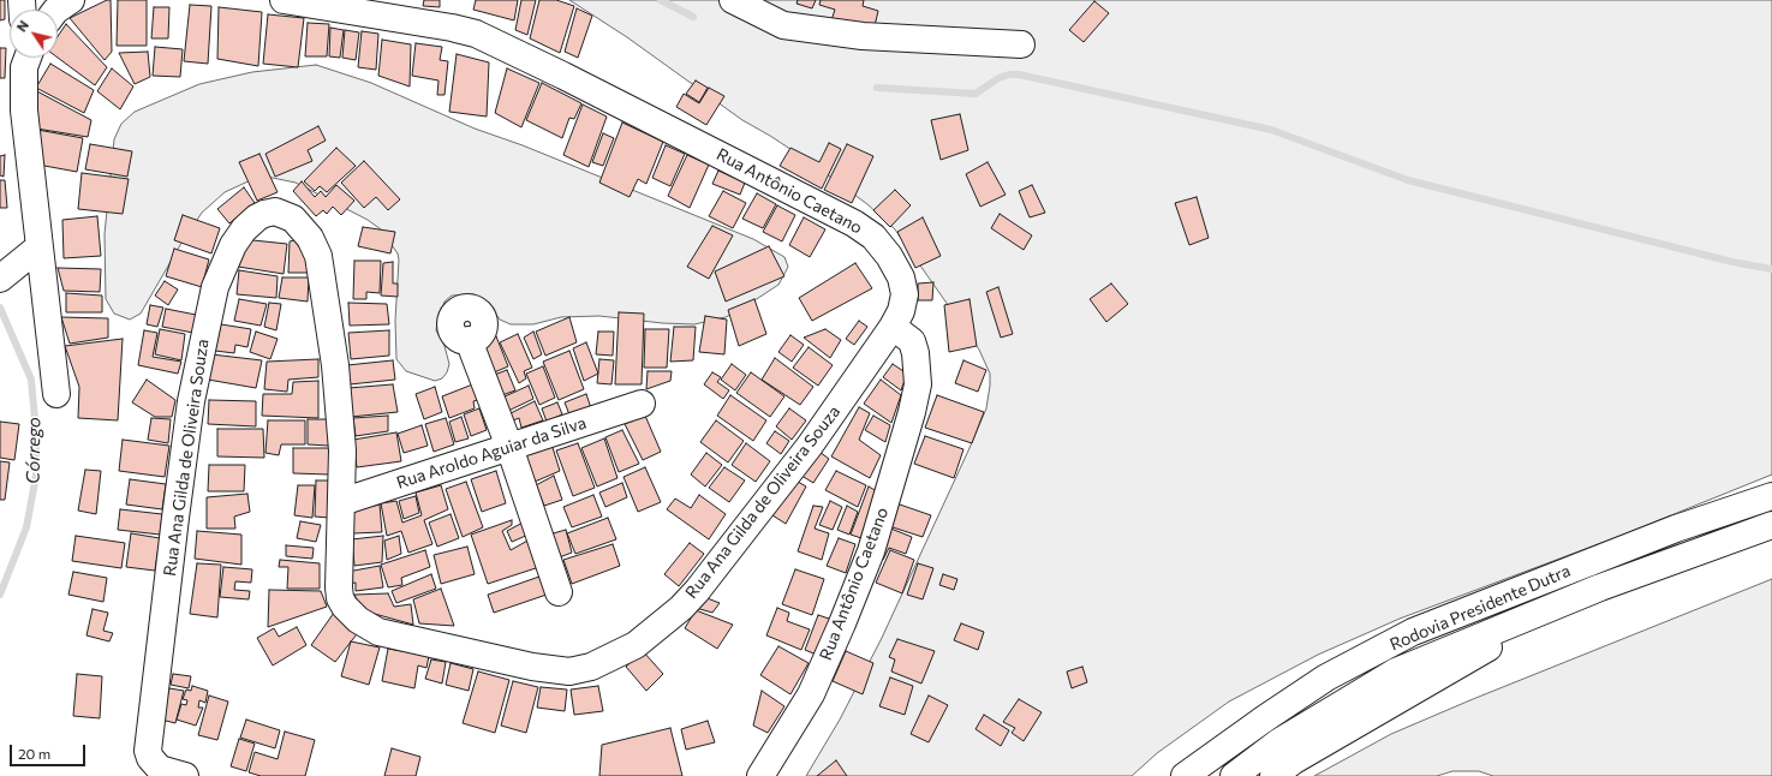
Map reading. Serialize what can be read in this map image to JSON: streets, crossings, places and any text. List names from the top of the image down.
{
  "streets": {
    "main road": [
      "Rua Antônio Caetano",
      "Rua Aroldo Aguiar da Silva",
      "Rua Ana Gilda de Oliveira Souza",
      "Rodovia Presidente Dutra"
    ]
  },
  "crossings": [
    ["Rua Antônio Caetano", "Rua Ana Gilda de Oliveira Souza"],
    ["Rua Aroldo Aguiar da Silva", "Rua Ana Gilda de Oliveira Souza"]
  ],
  "water": ["Córrego"],
  "scale_bar": "20 m",
  "north": "top left"
}
